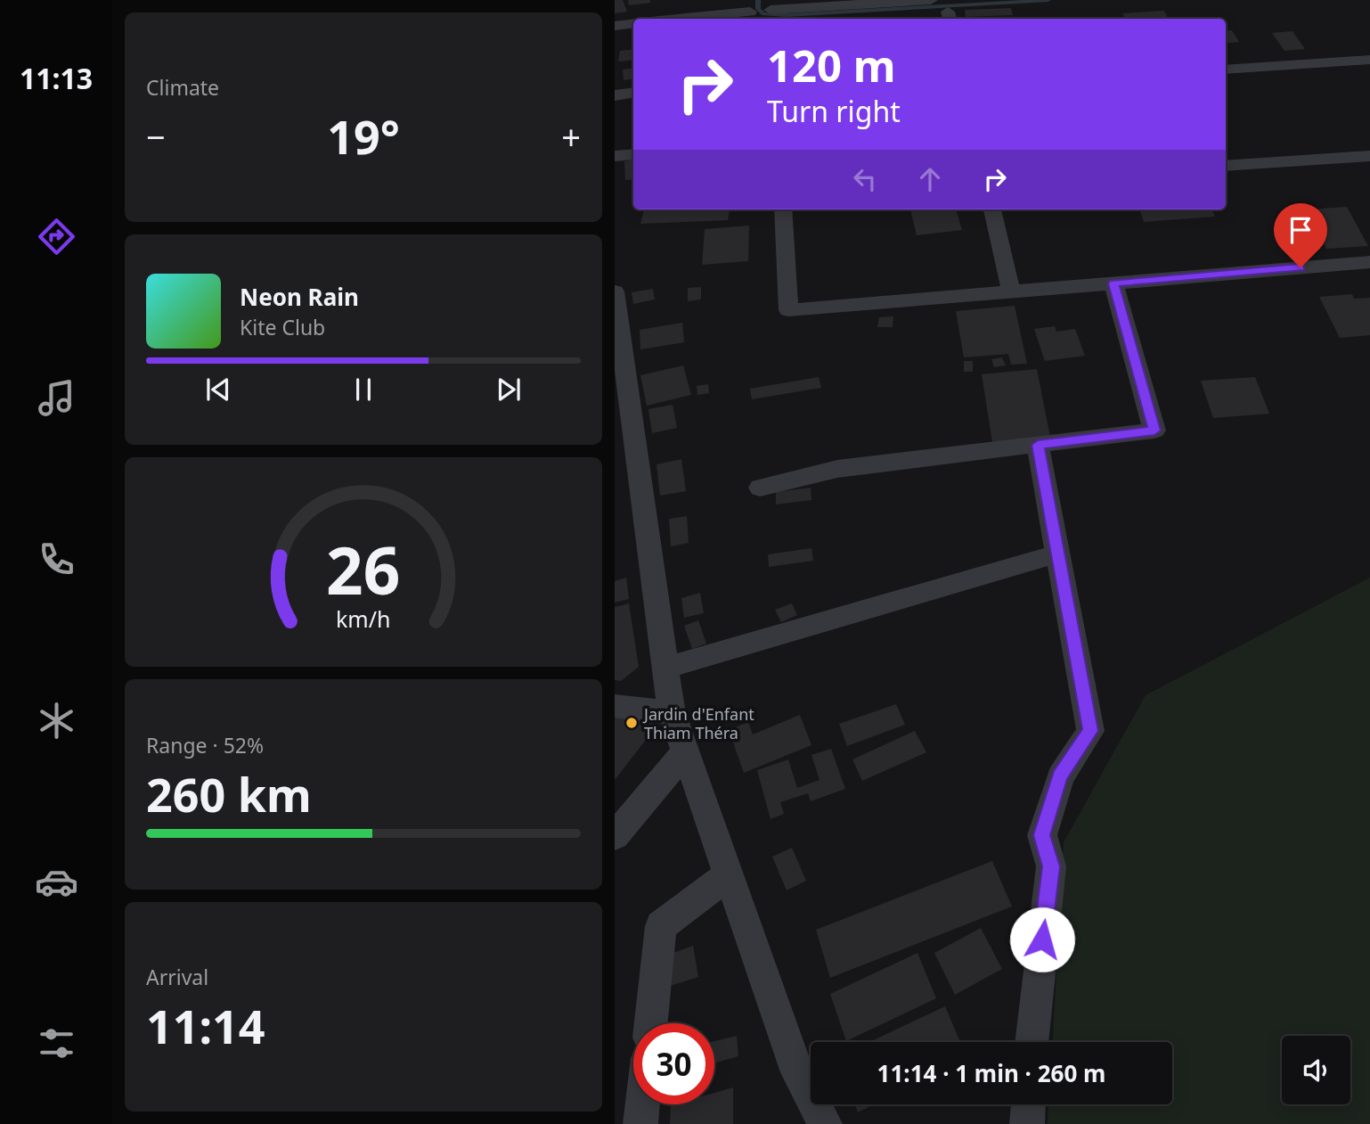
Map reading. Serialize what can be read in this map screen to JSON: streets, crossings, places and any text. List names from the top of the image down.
{
  "places": ["Jardin d'Enfant Thiam Théra"],
  "page": {
    "tabs": "11:13",
    "tile": [
      "Climate",
      ["Range · 52%", "260 km"],
      ["Arrival", "11:14"]
    ],
    "turn": ["120 m", "Turn right"],
    "heat": ["−", "19°", "+"],
    "song": ["Neon Rain", "Kite Club"],
    "limit": "30",
    "trip": "11:14 · 1 min · 260 m",
    "gauge": ["26", "km/h"]
  }
}
